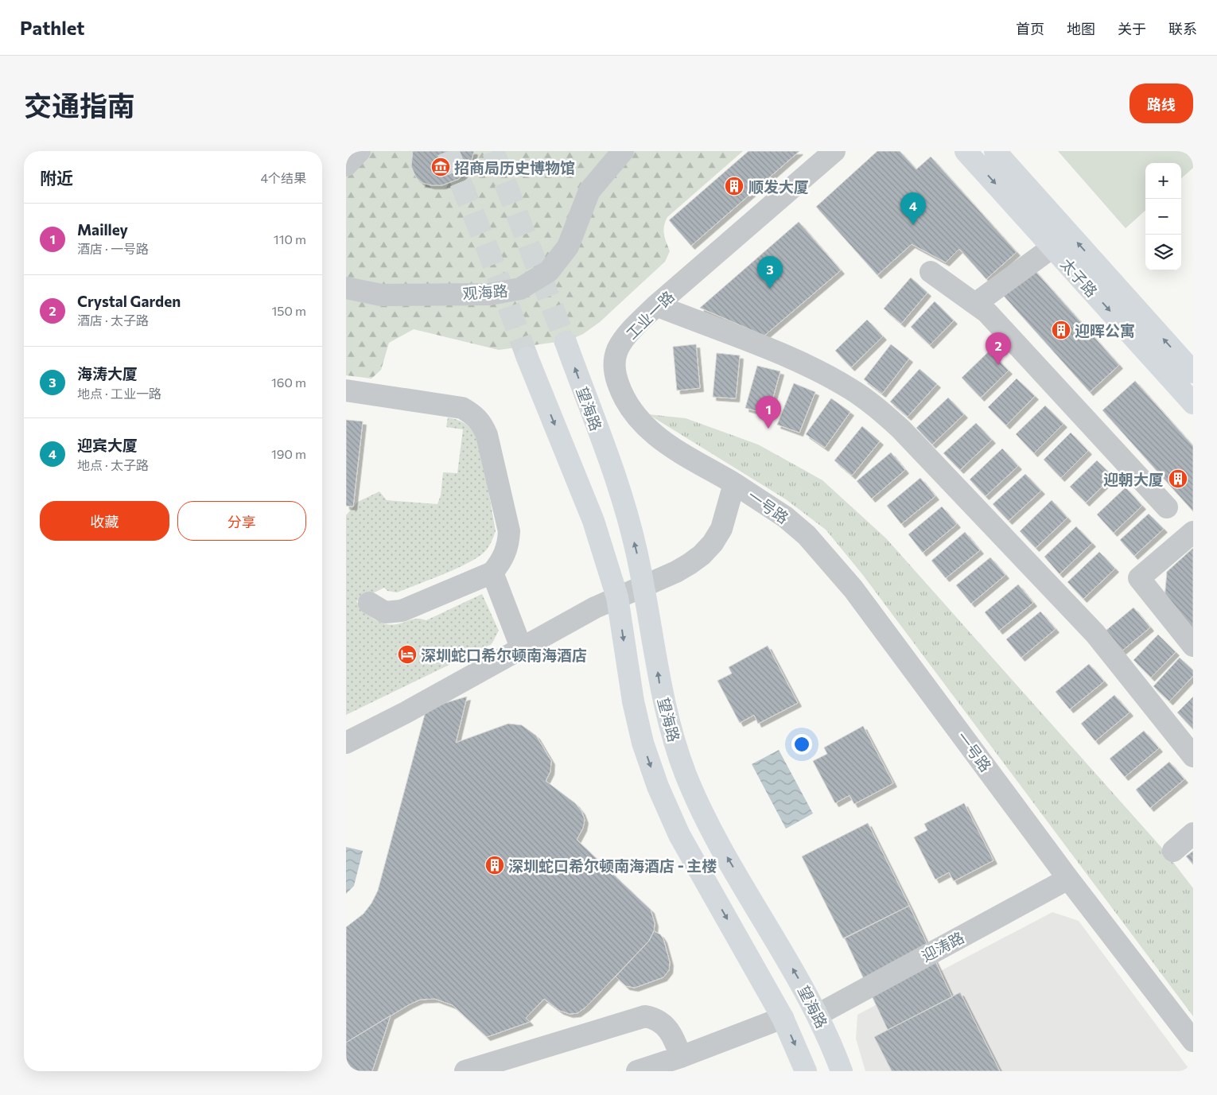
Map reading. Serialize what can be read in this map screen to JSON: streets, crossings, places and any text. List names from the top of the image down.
{
  "streets": {
    "main road": ["太子路", "望海路"],
    "street": [
      "观海路",
      "工业一路",
      "一号路",
      "迎涛路"
    ]
  },
  "crossings": [
    ["工业一路", "一号路"],
    ["望海路", "迎涛路"],
    ["一号路", "迎涛路"]
  ],
  "places": {
    "museum": ["招商局历史博物馆"],
    "building": [
      "顺发大厦",
      "迎晖公寓",
      "迎朝大厦",
      "深圳蛇口希尔顿南海酒店 - 主楼"
    ],
    "hotel": ["深圳蛇口希尔顿南海酒店"]
  },
  "page": {
    "header": "Pathlet",
    "nav": [
      "首页",
      "地图",
      "关于",
      "联系"
    ],
    "title": "交通指南",
    "buttons": [
      "路线",
      ["收藏", "分享"]
    ],
    "heading": ["附近", "4个结果"],
    "map_buttons": ["+", "−"],
    "pins": [
      "4",
      "3",
      "2",
      "1"
    ],
    "list": [
      {
        "mark": "1",
        "name": "Mailley",
        "note": "酒店 · 一号路",
        "value": "110 m"
      },
      {
        "mark": "2",
        "name": "Crystal Garden",
        "note": "酒店 · 太子路",
        "value": "150 m"
      },
      {
        "mark": "3",
        "name": "海涛大厦",
        "note": "地点 · 工业一路",
        "value": "160 m"
      },
      {
        "mark": "4",
        "name": "迎宾大厦",
        "note": "地点 · 太子路",
        "value": "190 m"
      }
    ]
  }
}
